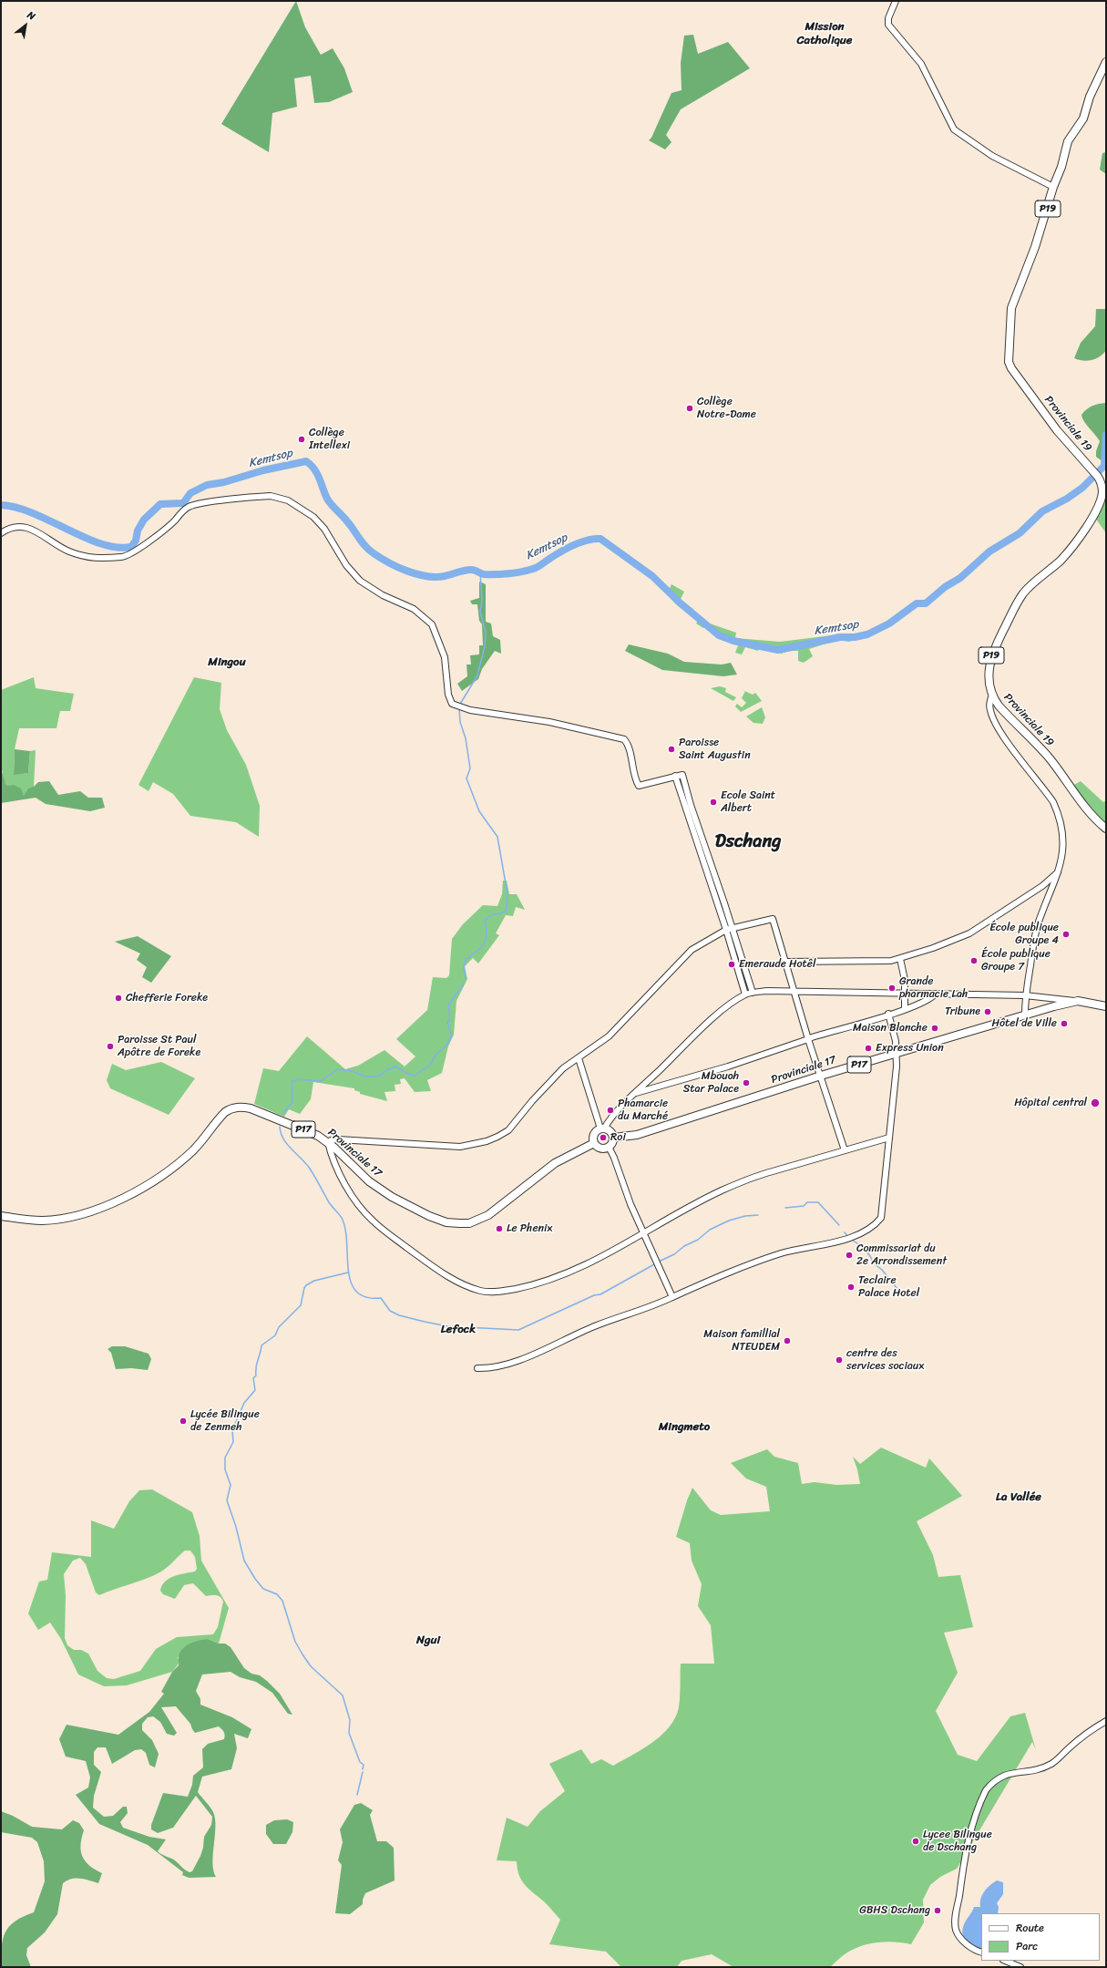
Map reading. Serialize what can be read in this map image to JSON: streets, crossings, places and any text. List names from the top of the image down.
{
  "streets": {
    "main road": [
      "P19",
      "Provinciale 19",
      "P17",
      "Provinciale 17"
    ]
  },
  "districts": [
    "Mission Catholique",
    "Mingou",
    "Dschang",
    "Lefock",
    "Mingmeto",
    "La Vallée",
    "Ngui"
  ],
  "water": ["Kemtsop"],
  "places": [
    "Collège Notre-Dame",
    "Collège Intellexi",
    "Paroisse Saint Augustin",
    "Ecole Saint Albert",
    "École publique Groupe 4",
    "École publique Groupe 7",
    "Emeraude Hotêl",
    "Grande pharmacie Lah",
    "Chefferie Foreke",
    "Tribune",
    "Hôtel de Ville",
    "Maison Blanche",
    "Paroisse St Paul Apôtre de Foreke",
    "Express Union",
    "Mbouoh Star Palace",
    "Hôpital central",
    "Phamarcie du Marché",
    "Roi",
    "Le Phenix",
    "Commissariat du 2e Arrondissement",
    "Teclaire Palace Hotel",
    "Maison famillial NTEUDEM",
    "centre des services sociaux",
    "Lycée Bilingue de Zenmeh",
    "Lycee Bilingue de Dschang",
    "GBHS Dschang"
  ],
  "legend": ["Route", "Parc"],
  "north": "top right"
}
